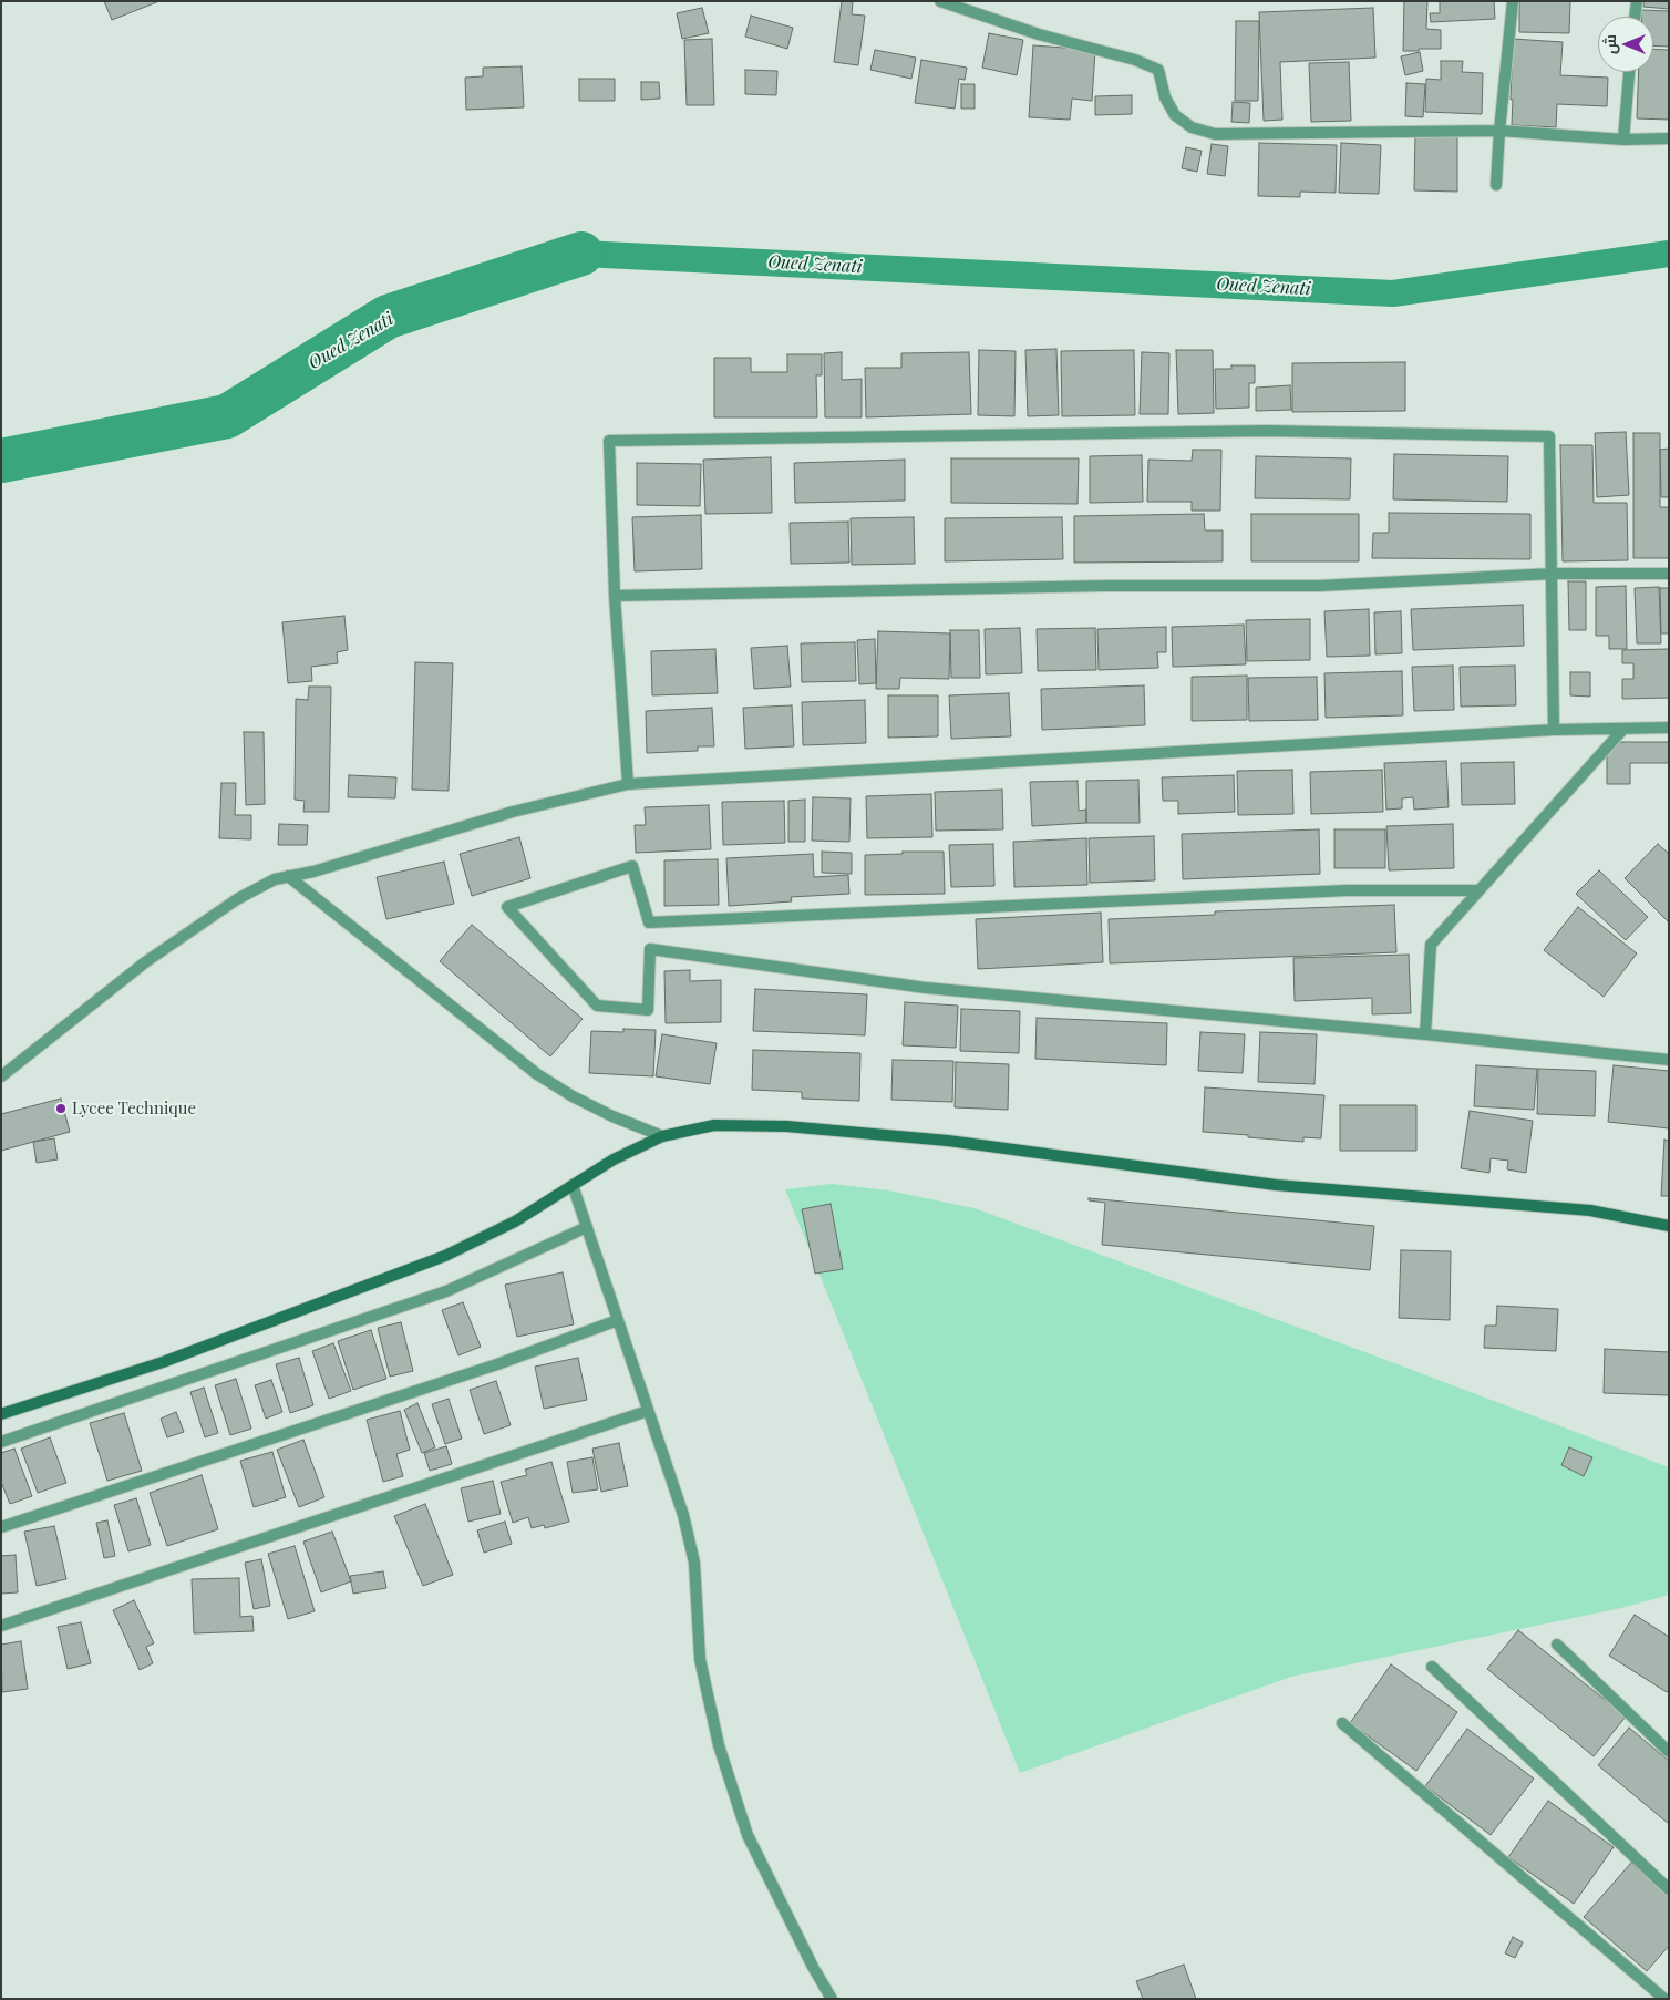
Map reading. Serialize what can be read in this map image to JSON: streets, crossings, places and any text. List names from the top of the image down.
{
  "water": ["Oued Zenati"],
  "places": ["Lycee Technique"],
  "north": "left"
}
